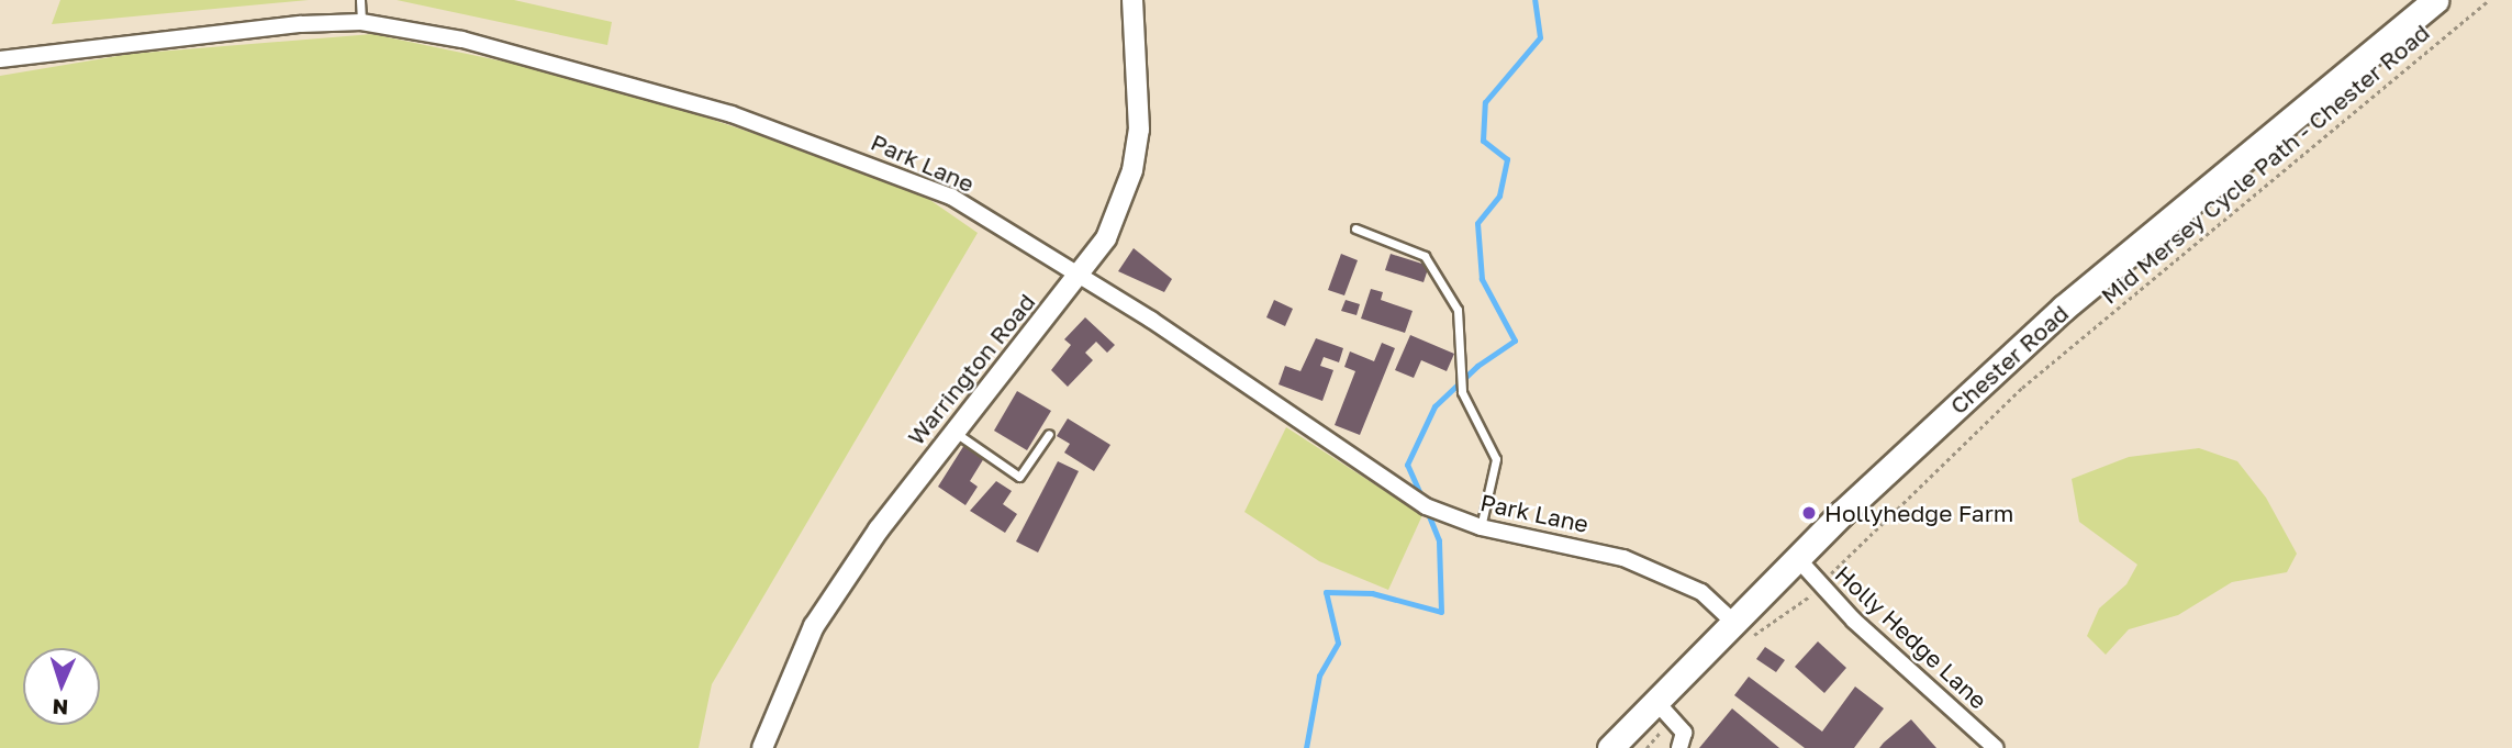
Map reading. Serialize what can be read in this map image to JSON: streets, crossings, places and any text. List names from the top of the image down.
{
  "streets": {
    "highway": ["Chester Road"],
    "street": ["Park Lane", "Warrington Road", "Holly Hedge Lane"],
    "path": ["Mid Mersey Cycle Path - Chester Road"]
  },
  "crossings": [
    ["Park Lane", "Chester Road"],
    ["Park Lane", "Warrington Road"],
    ["Chester Road", "Holly Hedge Lane"]
  ],
  "places": ["Hollyhedge Farm"],
  "north": "bottom"
}
